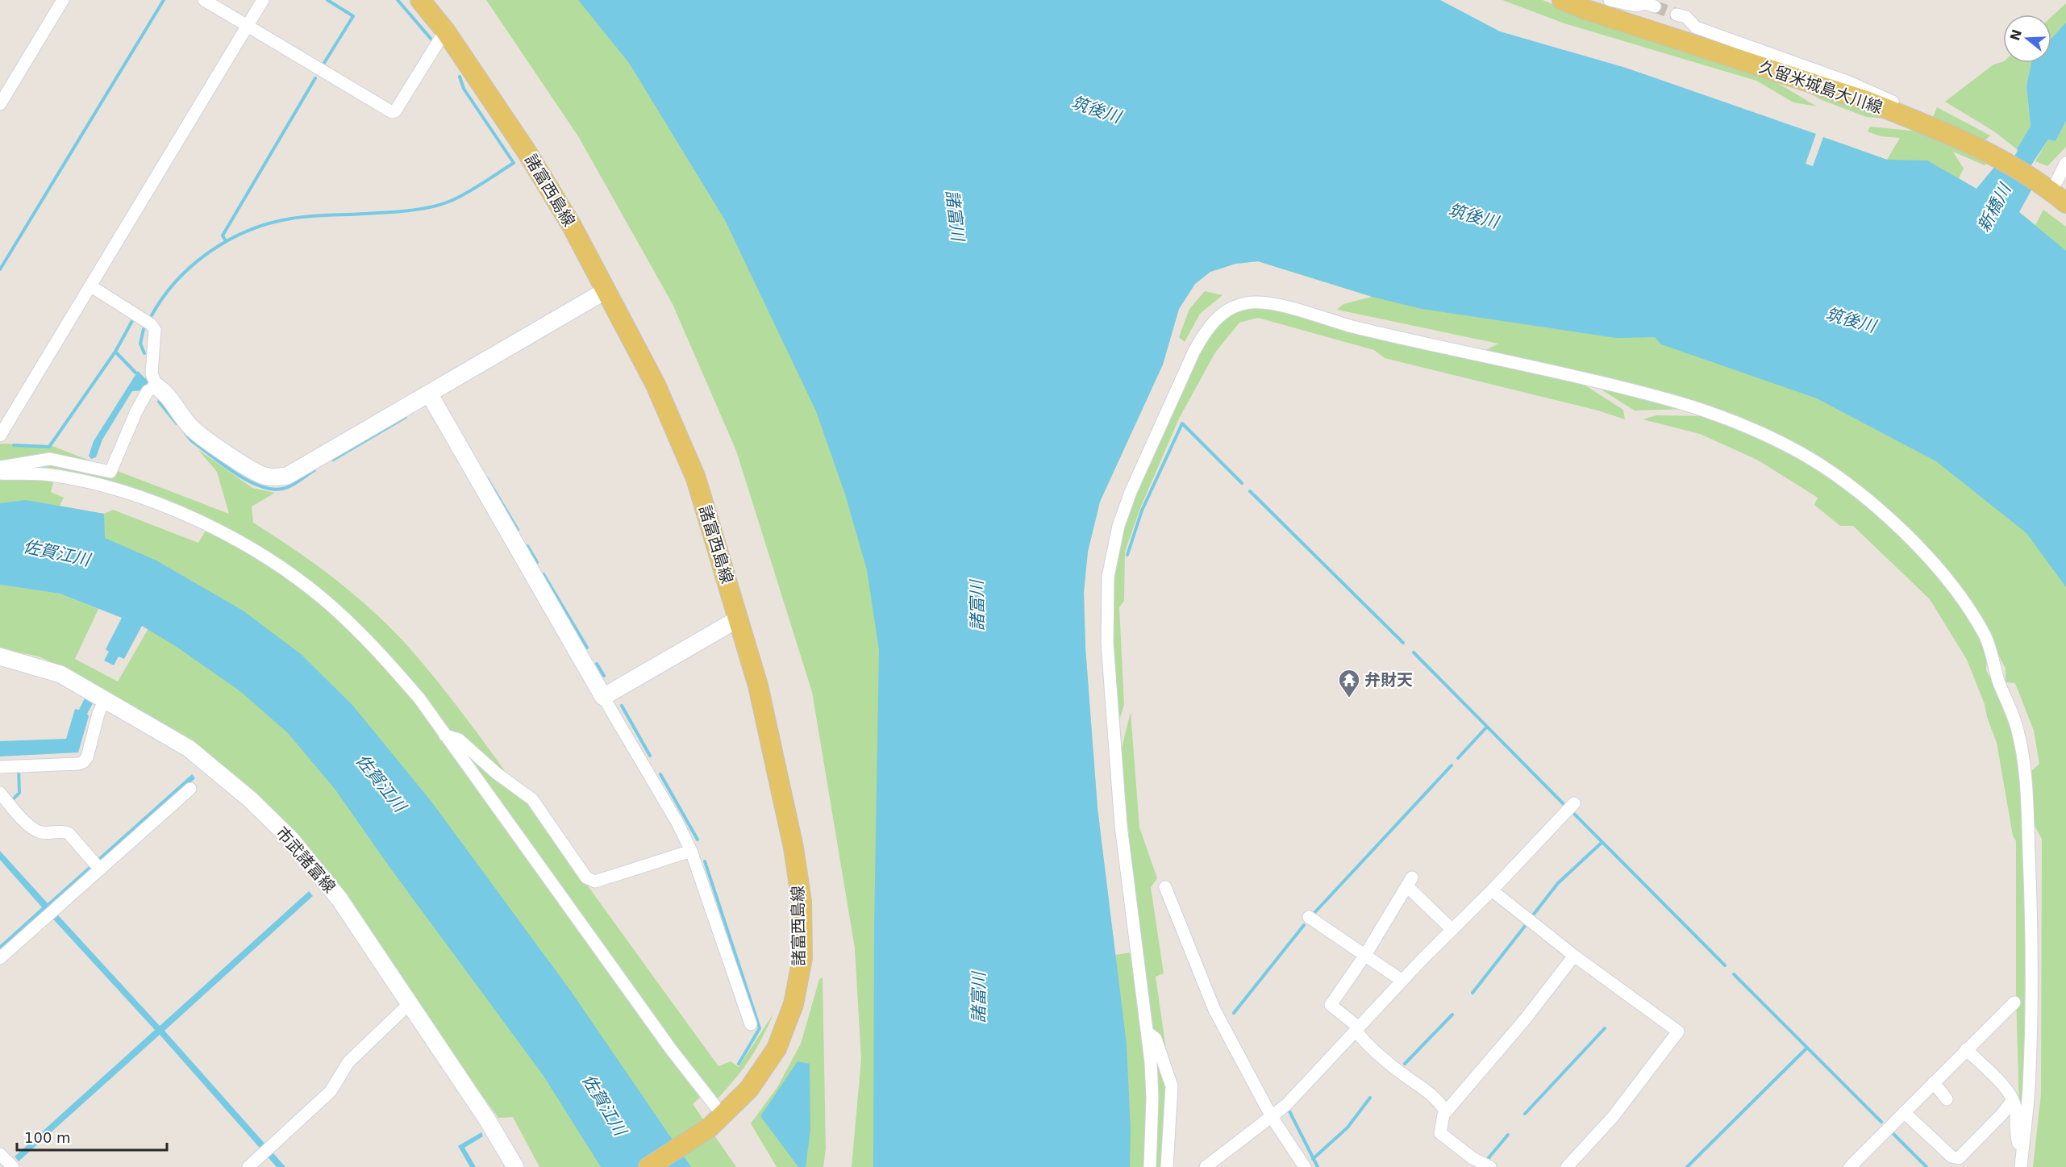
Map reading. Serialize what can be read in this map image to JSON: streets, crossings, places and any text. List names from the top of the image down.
{
  "streets": {
    "main road": ["久留米城島大川線", "諸富西島線"],
    "street": ["市武諸富線"]
  },
  "water": [
    "筑後川",
    "新橋川",
    "諸富川",
    "佐賀江川"
  ],
  "places": {
    "temple": ["弁財天"]
  },
  "scale_bar": "100 m",
  "north": "left"
}
